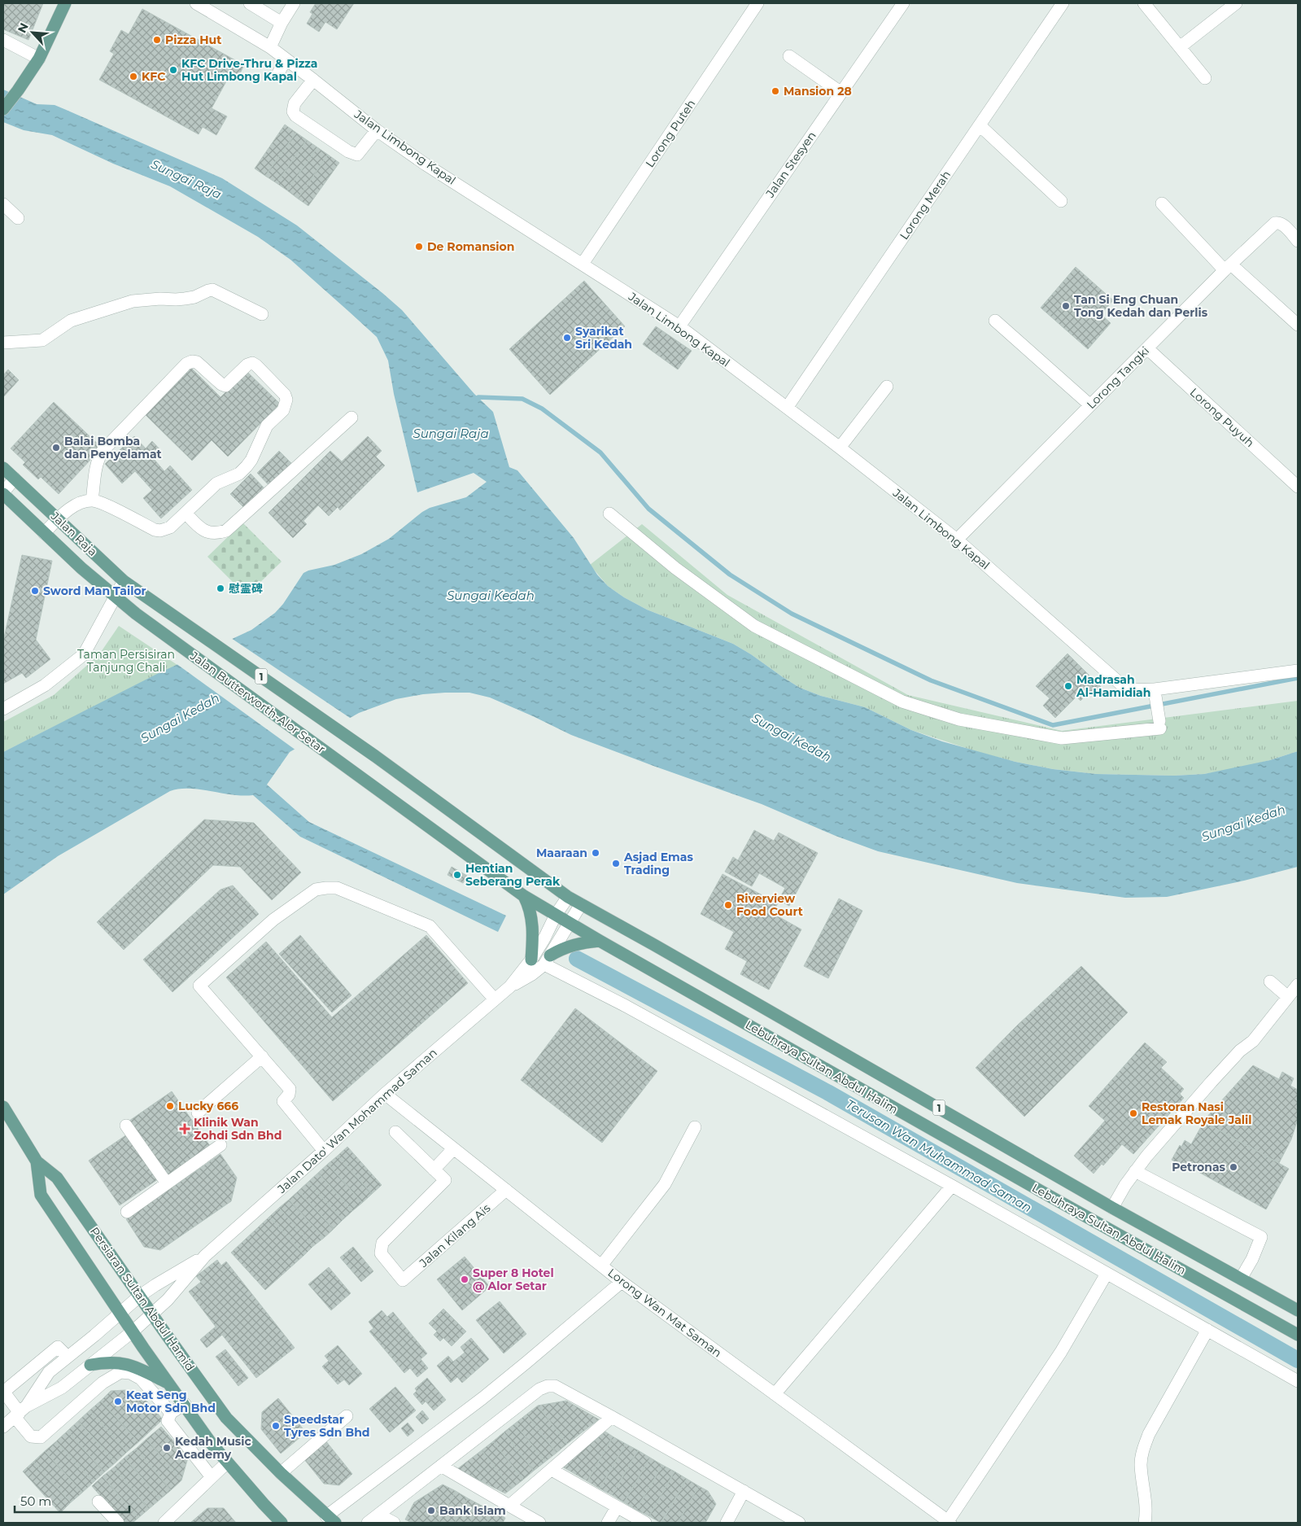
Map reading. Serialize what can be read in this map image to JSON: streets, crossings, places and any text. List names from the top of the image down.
{
  "streets": {
    "main road": [
      "Jalan Raja",
      "1",
      "Jalan Butterworth-Alor Setar",
      "Lebuhraya Sultan Abdul Halim",
      "Persiaran Sultan Abdul Hamid"
    ],
    "street": [
      "Lorong Puteh",
      "Jalan Limbong Kapal",
      "Jalan Stesyen",
      "Lorong Merah",
      "Lorong Tangki",
      "Lorong Puyuh",
      "Jalan Dato' Wan Mohammad Saman",
      "Jalan Kilang Ais",
      "Lorong Wan Mat Saman"
    ]
  },
  "crossings": [
    ["Lorong Puteh", "Jalan Limbong Kapal"],
    ["Jalan Limbong Kapal", "Jalan Stesyen"],
    ["Jalan Limbong Kapal", "Lorong Merah"],
    ["Jalan Limbong Kapal", "Lorong Tangki"],
    ["Lorong Tangki", "Lorong Puyuh"],
    ["Jalan Raja", "Jalan Butterworth-Alor Setar"],
    ["Jalan Butterworth-Alor Setar", "Lebuhraya Sultan Abdul Halim"],
    ["Lebuhraya Sultan Abdul Halim", "Jalan Dato' Wan Mohammad Saman"],
    ["Jalan Dato' Wan Mohammad Saman", "Persiaran Sultan Abdul Hamid"],
    ["Jalan Dato' Wan Mohammad Saman", "Lorong Wan Mat Saman"],
    ["Jalan Kilang Ais", "Lorong Wan Mat Saman"]
  ],
  "water": ["Sungai Raja", "Sungai Kedah", "Terusan Wan Muhammad Saman"],
  "parks": ["Taman Persisiran Tanjung Chali"],
  "places": {
    "other": [
      "Pizza Hut",
      "KFC Drive-Thru & Pizza Hut Limbong Kapal",
      "KFC",
      "Mansion 28",
      "De Romansion",
      "Tan Si Eng Chuan Tong Kedah dan Perlis",
      "Syarikat Sri Kedah",
      "Balai Bomba dan Penyelamat",
      "慰霊碑",
      "Sword Man Tailor",
      "Madrasah Al-Hamidiah",
      "Maaraan",
      "Asjad Emas Trading",
      "Hentian Seberang Perak",
      "Riverview Food Court",
      "Lucky 666",
      "Restoran Nasi Lemak Royale Jalil",
      "Petronas",
      "Super 8 Hotel @ Alor Setar",
      "Keat Seng Motor Sdn Bhd",
      "Speedstar Tyres Sdn Bhd",
      "Kedah Music Academy",
      "Bank Islam"
    ],
    "health": ["Klinik Wan Zohdi Sdn Bhd"]
  },
  "scale_bar": "50 m",
  "north": "top left"
}
